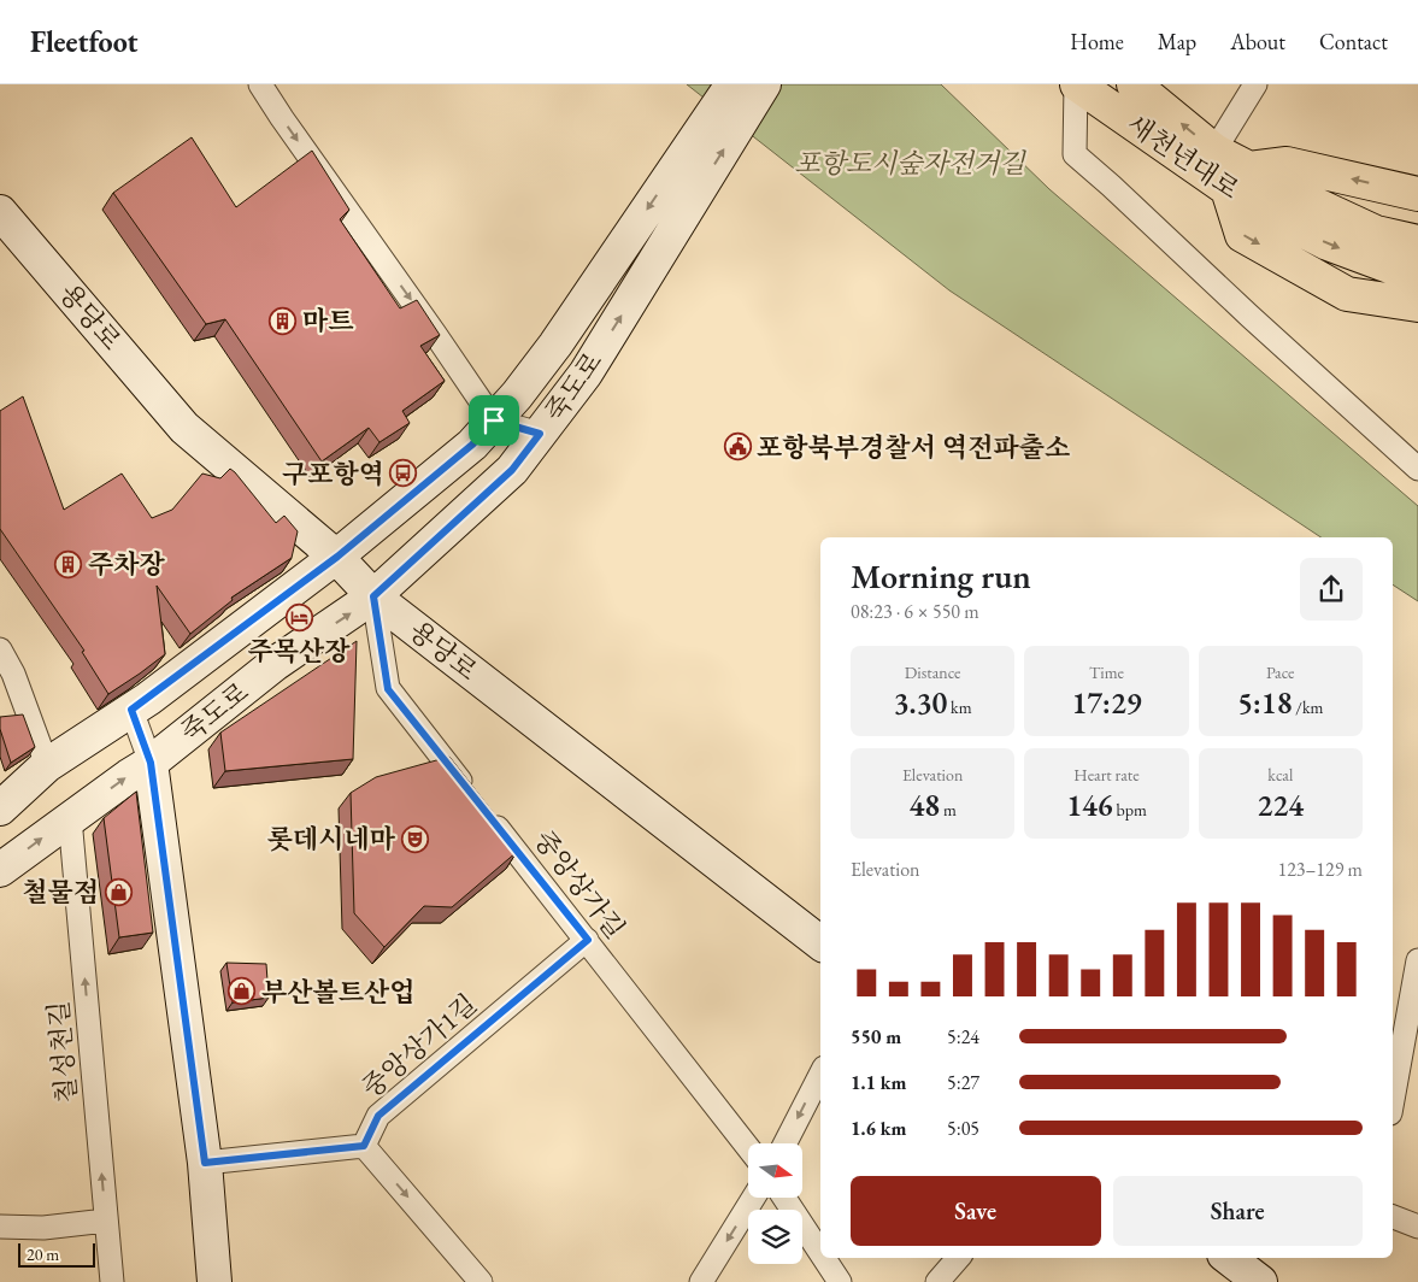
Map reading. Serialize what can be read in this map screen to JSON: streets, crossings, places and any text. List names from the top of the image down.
{
  "streets": {
    "main road": ["새천년대로", "용당로", "죽도로"],
    "street": ["중앙상가길", "중앙상가1길", "칠성천길"]
  },
  "crossings": [
    ["용당로", "죽도로"],
    ["용당로", "중앙상가길"],
    ["죽도로", "중앙상가길"],
    ["죽도로", "칠성천길"],
    ["중앙상가길", "중앙상가1길"]
  ],
  "one_way": ["칠성천길"],
  "parks": ["포항도시숲자전거길"],
  "places": {
    "building": ["마트", "주차장"],
    "public building": ["포항북부경찰서 역전파출소"],
    "bus stop": ["구포항역"],
    "hotel": ["주목산장"],
    "theatre": ["롯데시네마"],
    "shop": ["철물점", "부산볼트산업"]
  },
  "scale_bar": "20 m",
  "north": "right",
  "page": {
    "header": "Fleetfoot",
    "nav": [
      "Home",
      "Map",
      "About",
      "Contact"
    ],
    "heading": ["Morning run", "08:23 · 6 × 550 m"],
    "stats": [
      ["Distance", "3.30 km"],
      ["Time", "17:29"],
      ["Pace", "5:18 /km"],
      ["Elevation", "48 m"],
      ["Heart rate", "146 bpm"],
      ["kcal", "224"]
    ],
    "chart": ["Elevation", "123–129 m"],
    "list": [
      {
        "name": "550 m",
        "note": "5:24"
      },
      {
        "name": "1.1 km",
        "note": "5:27"
      },
      {
        "name": "1.6 km",
        "note": "5:05"
      }
    ],
    "buttons": ["Save", "Share"],
    "scale": "20 m"
  }
}
